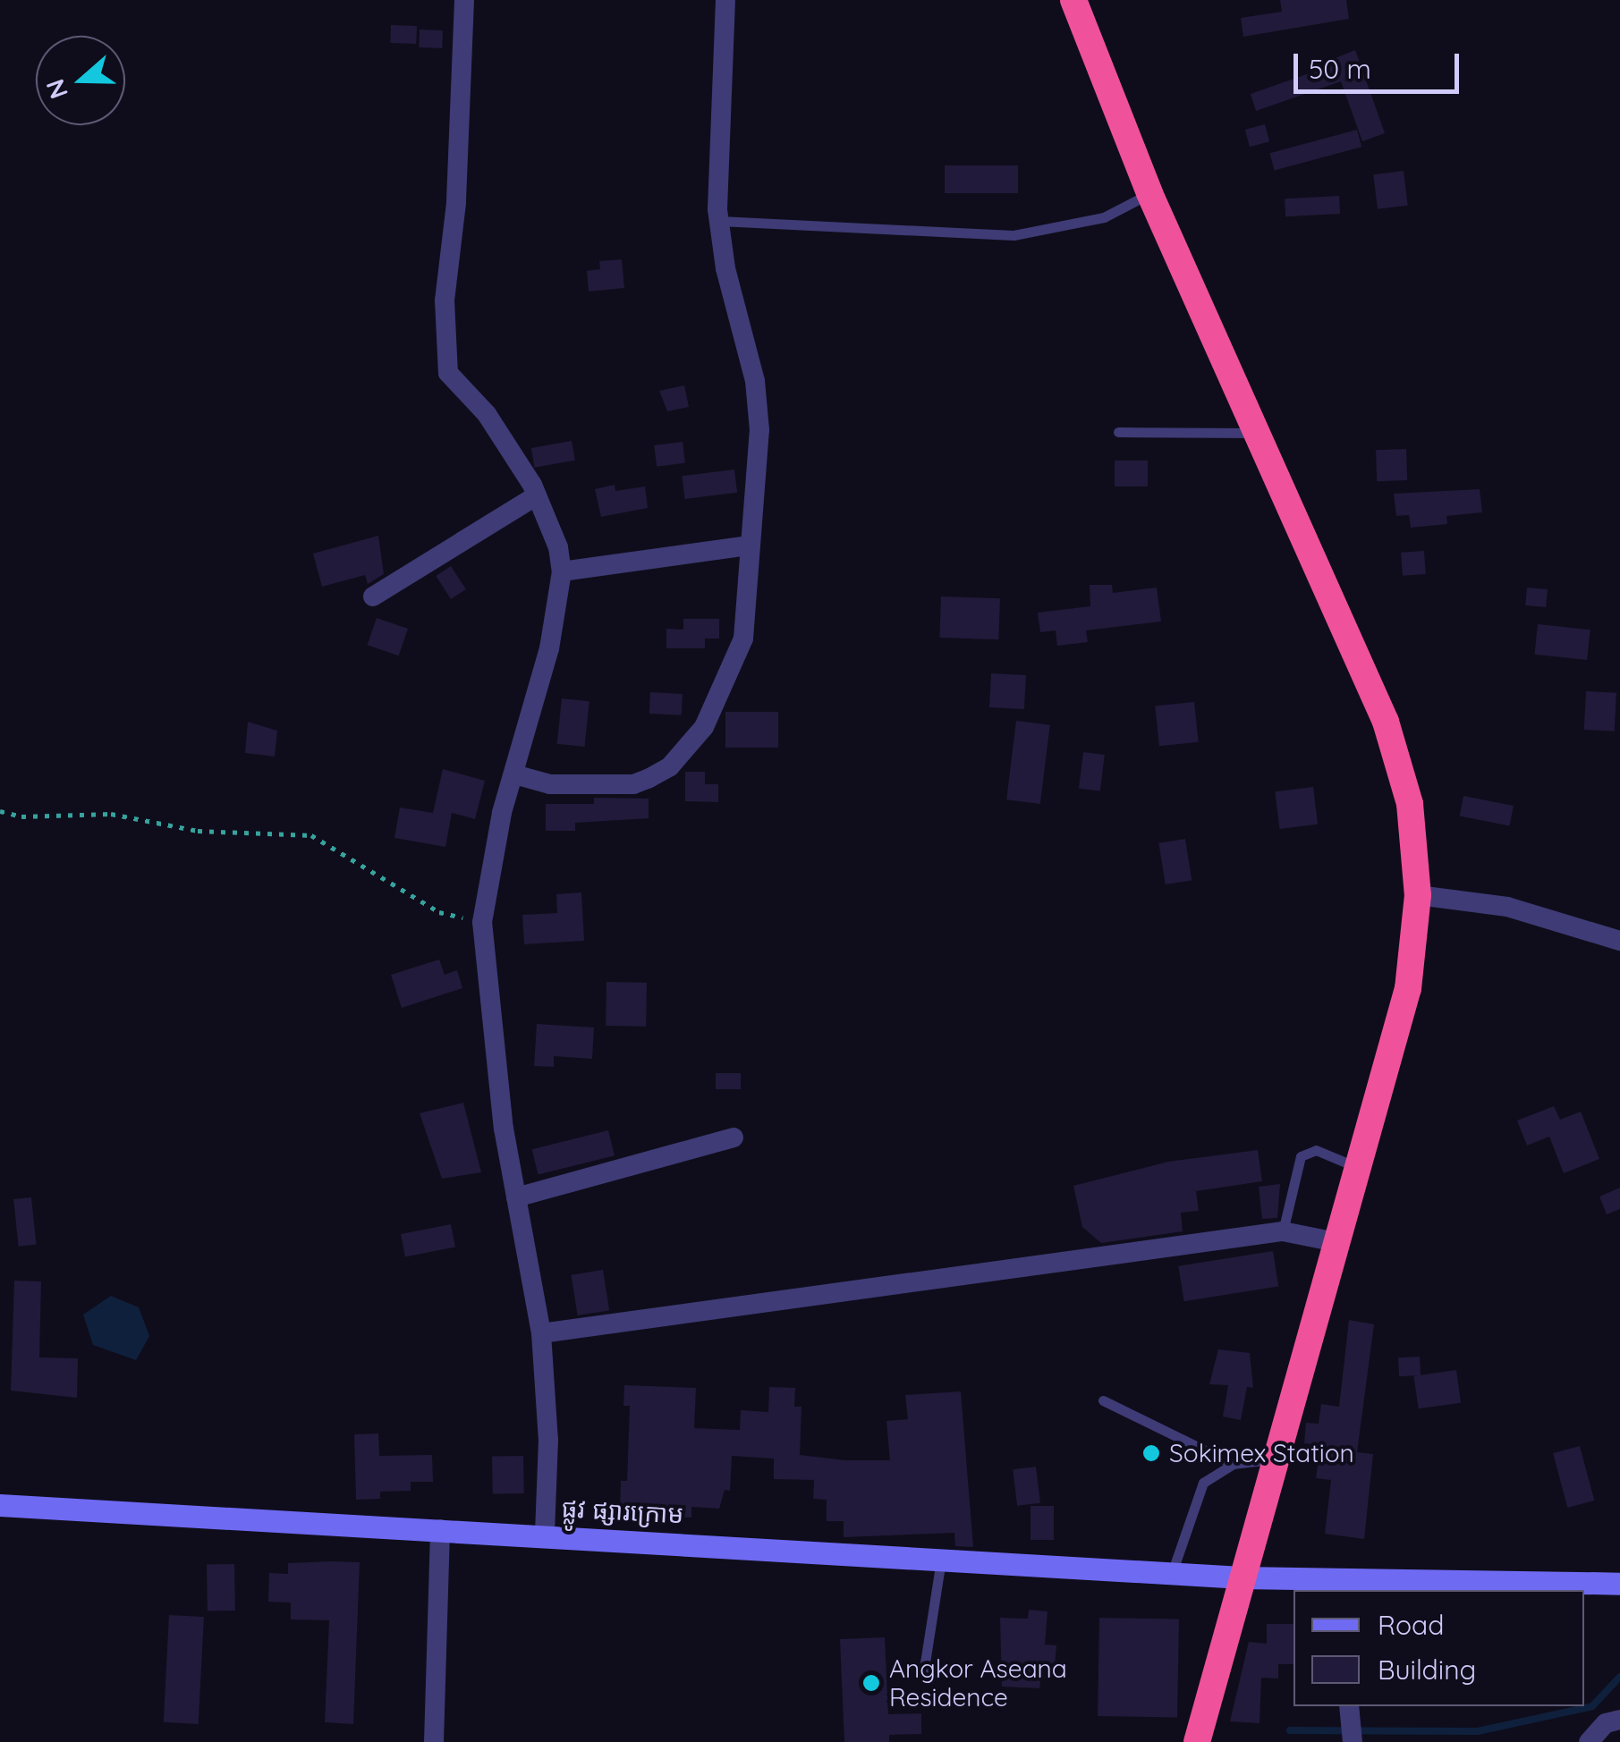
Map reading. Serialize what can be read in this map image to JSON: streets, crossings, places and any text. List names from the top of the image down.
{
  "streets": {
    "main road": ["ផ្លូវ ផ្សារក្រោម"]
  },
  "places": ["Sokimex Station", "Angkor Aseana Residence"],
  "legend": ["Road", "Building"],
  "scale_bar": "50 m",
  "north": "left"
}
